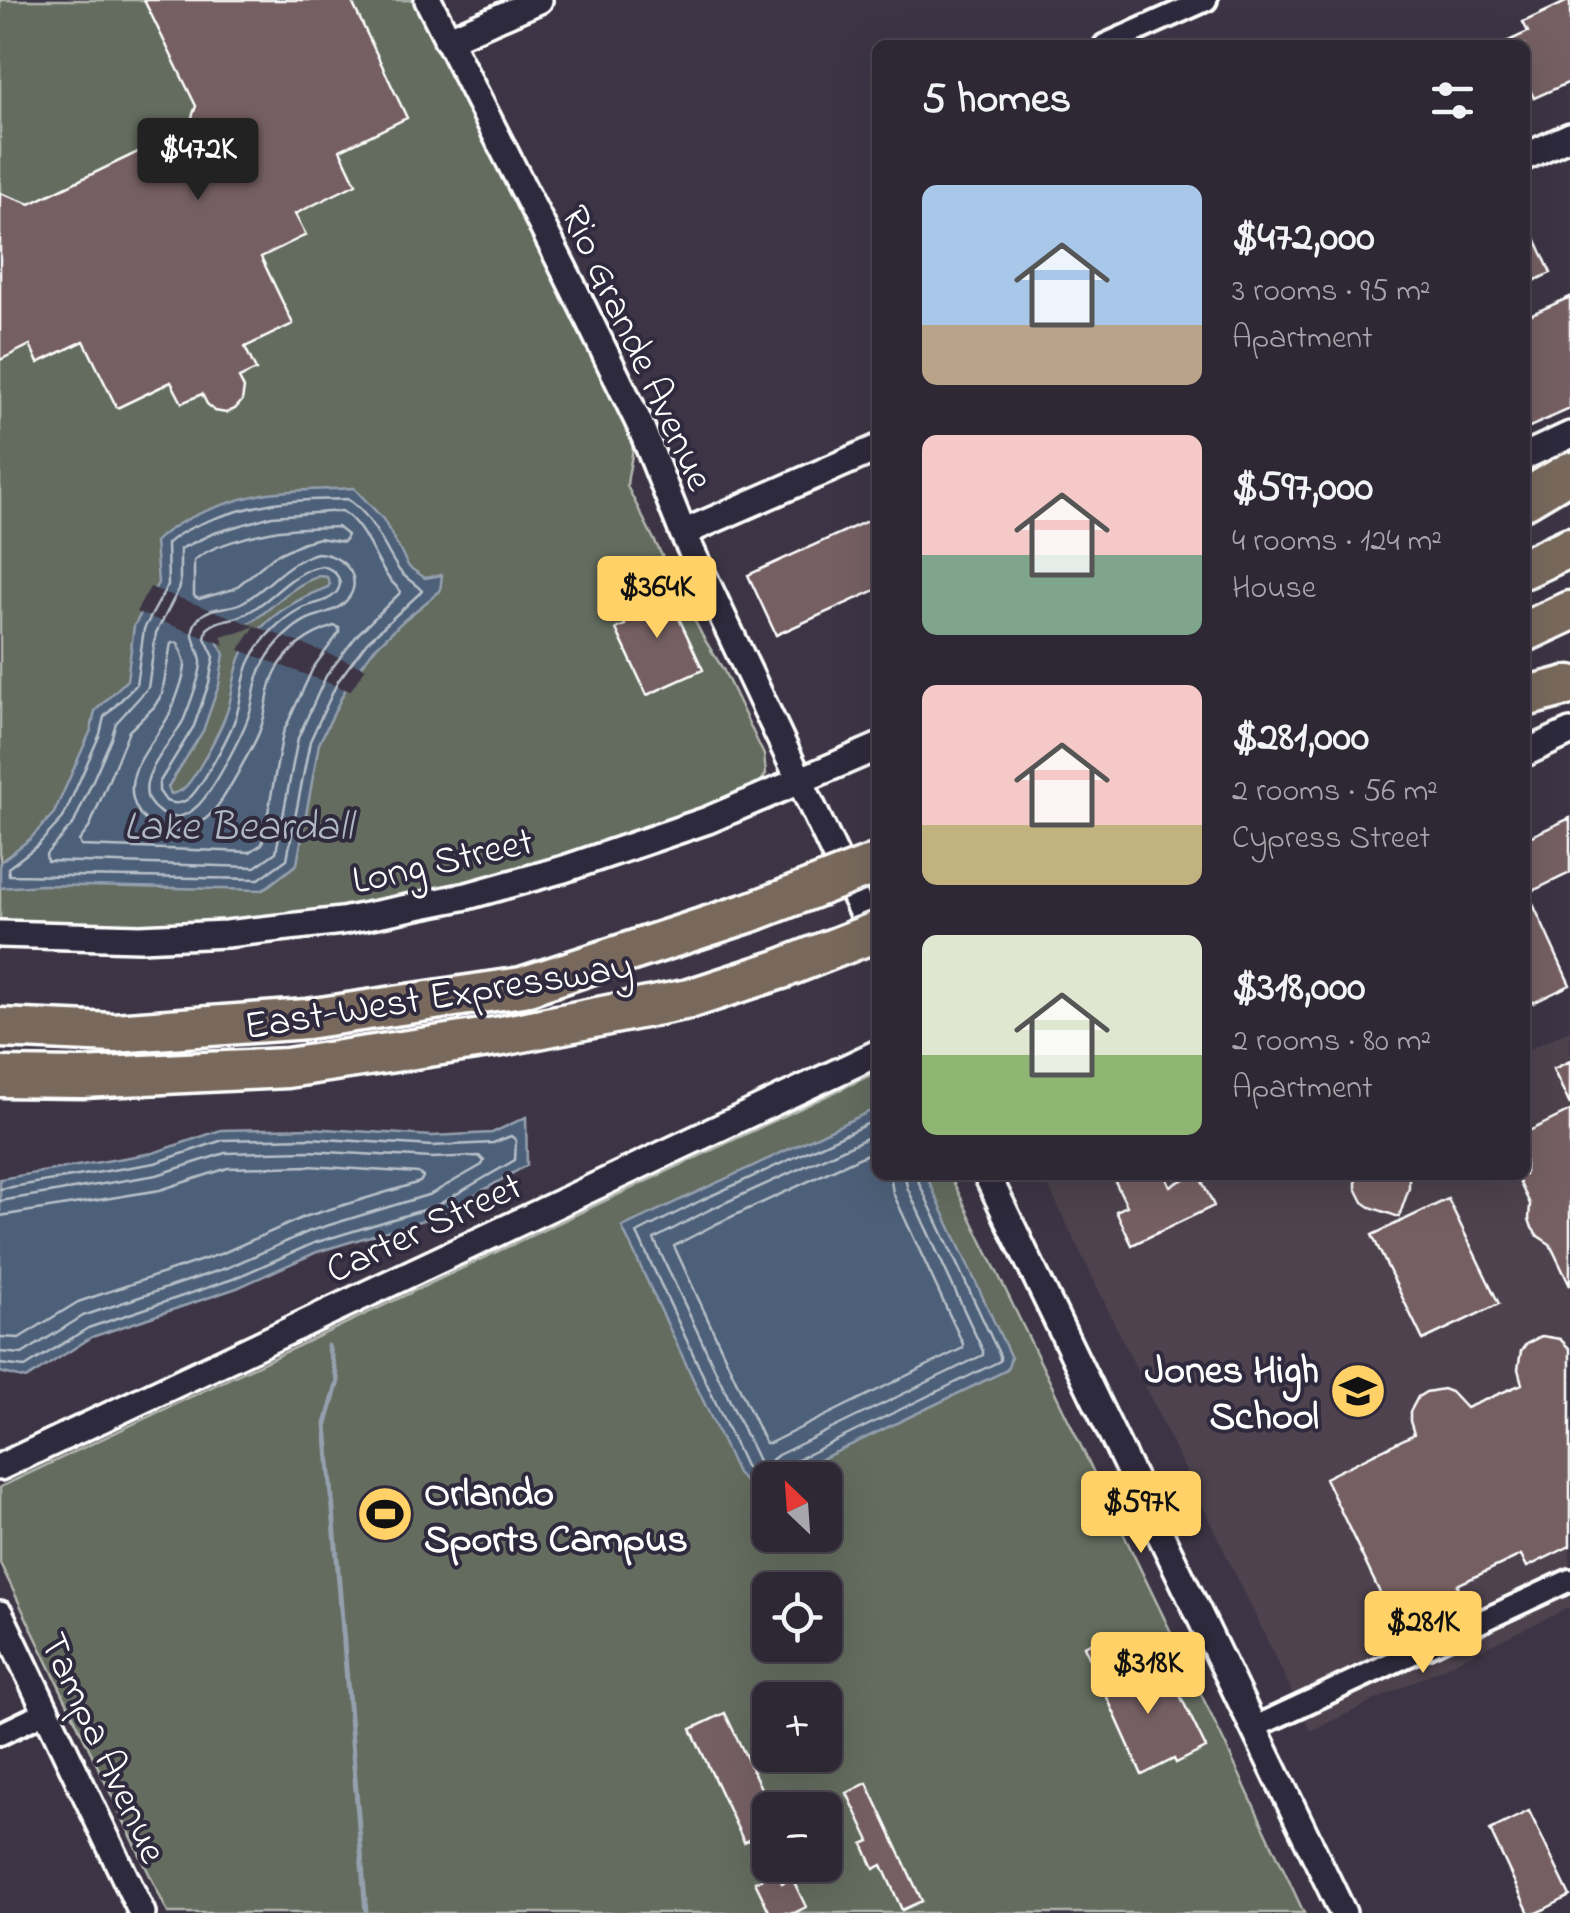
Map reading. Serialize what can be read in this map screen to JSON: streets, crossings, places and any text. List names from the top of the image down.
{
  "streets": {
    "highway": ["East-West Expressway"],
    "street": [
      "Rio Grande Avenue",
      "Long Street",
      "Carter Street",
      "Tampa Avenue"
    ]
  },
  "crossings": [
    ["Rio Grande Avenue", "Long Street"]
  ],
  "water": ["Lake Beardall"],
  "places": {
    "school or university": ["Jones High School"],
    "sports": ["Orlando Sports Campus"]
  },
  "north": "top left",
  "page": {
    "heading": "5 homes",
    "price": [
      "$472K",
      "$364K",
      "$597K",
      "$281K",
      "$318K"
    ],
    "list": [
      {
        "name": "$472,000",
        "note": "3 rooms · 95 m² · Apartment"
      },
      {
        "name": "$597,000",
        "note": "4 rooms · 124 m² · House"
      },
      {
        "name": "$281,000",
        "note": "2 rooms · 56 m² · Cypress Street"
      },
      {
        "name": "$318,000",
        "note": "2 rooms · 80 m² · Apartment"
      }
    ],
    "map_buttons": ["+", "−"]
  }
}
